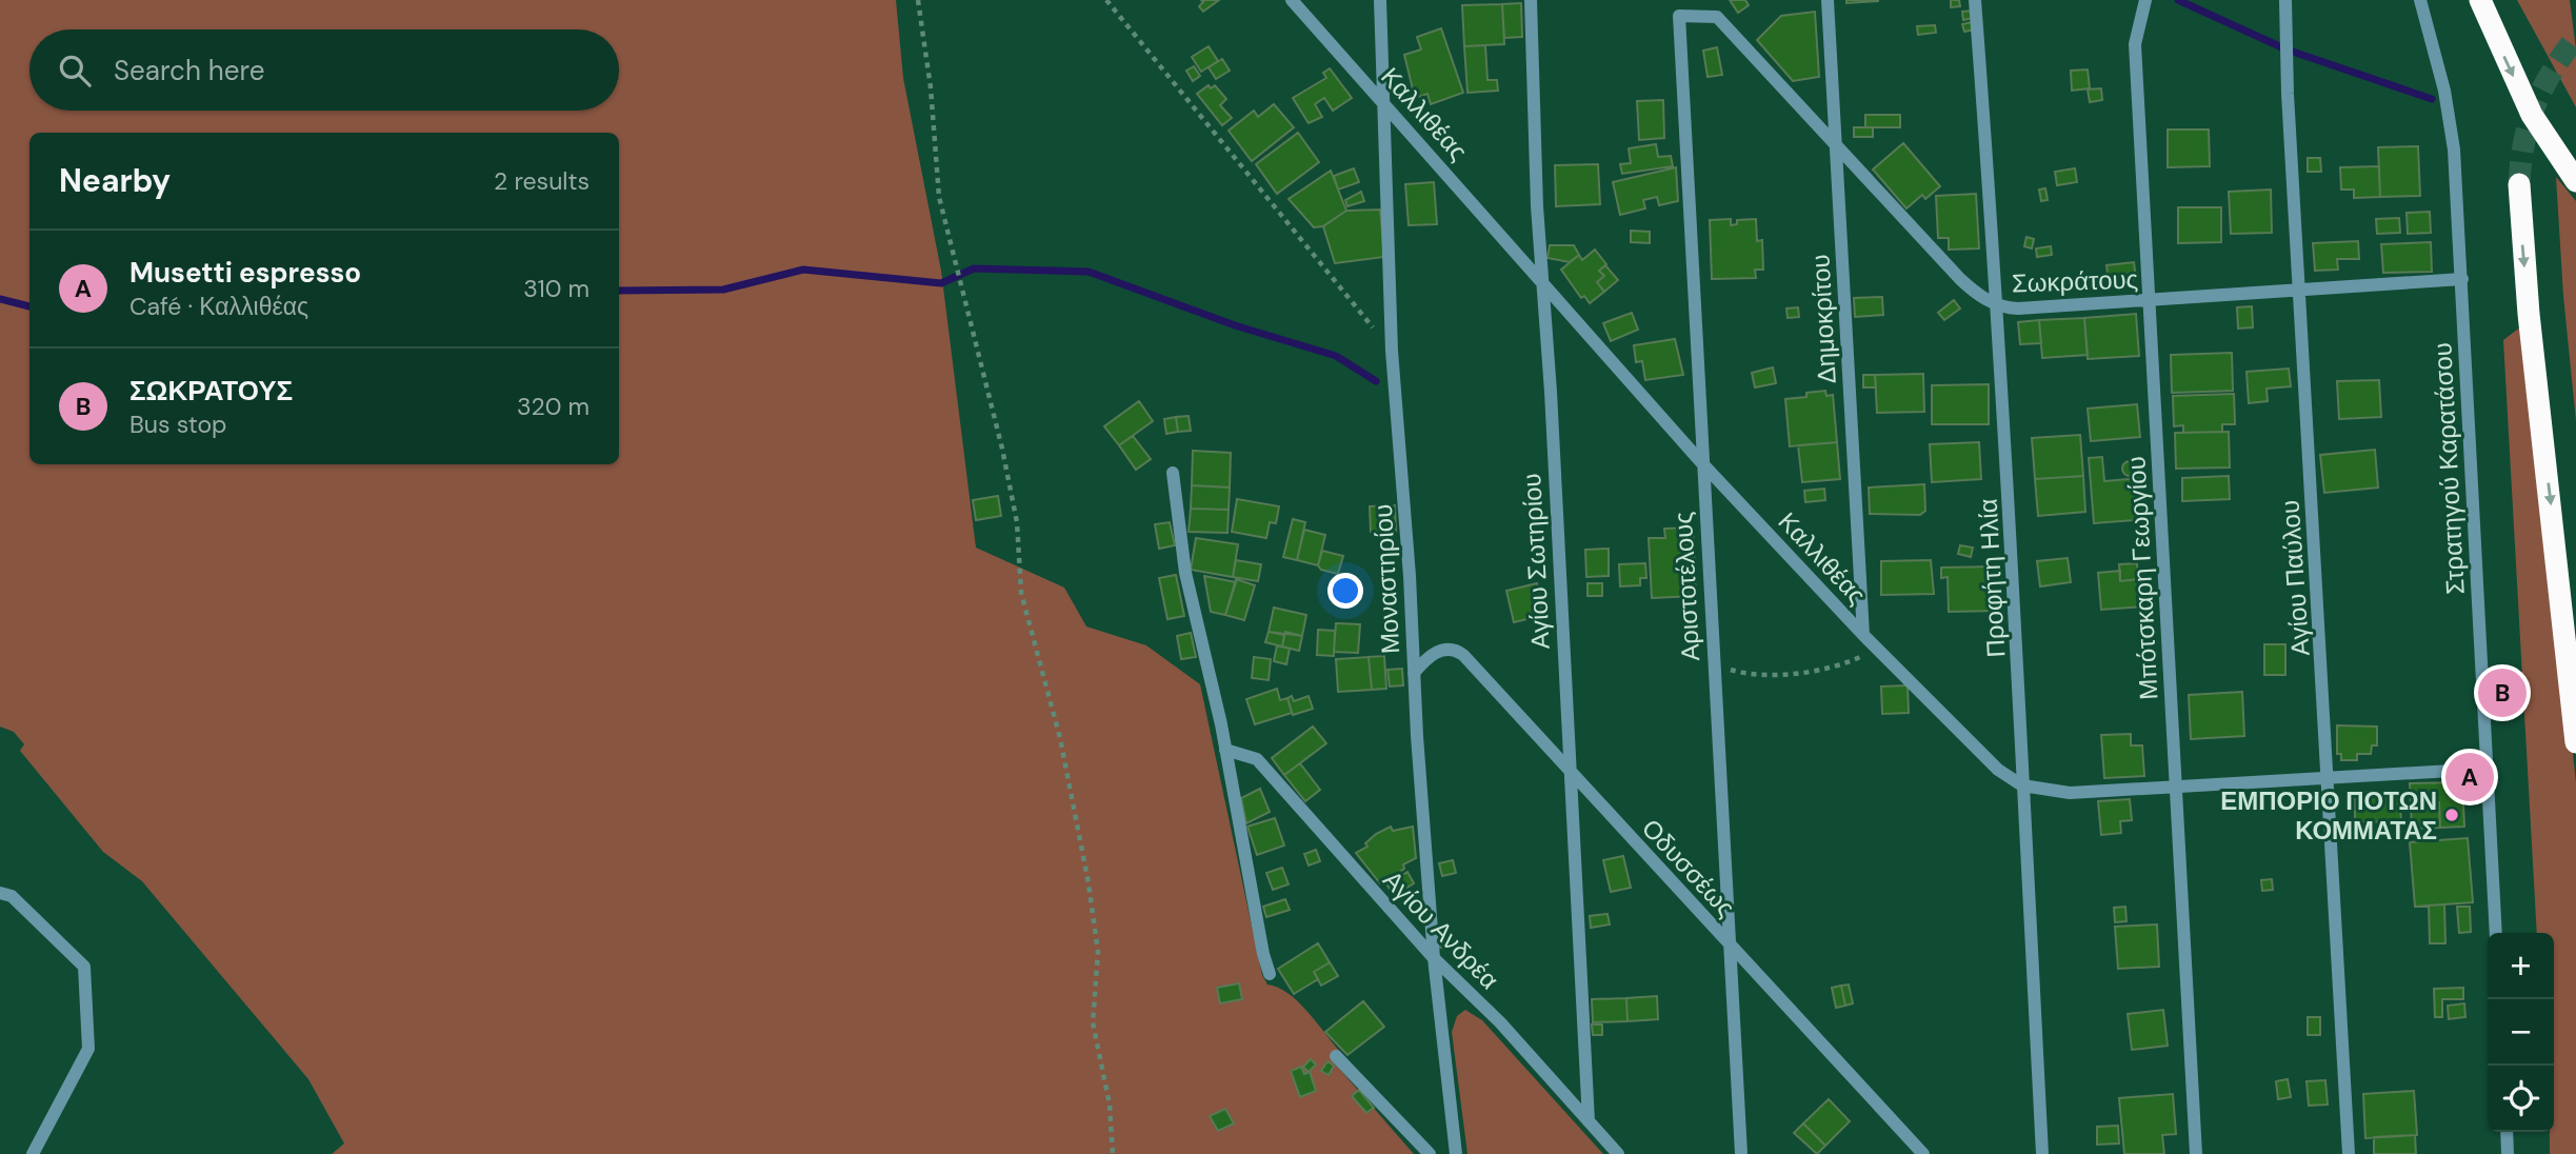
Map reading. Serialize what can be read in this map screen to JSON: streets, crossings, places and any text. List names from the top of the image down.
{
  "streets": {
    "street": [
      "Καλλιθέας",
      "Σωκράτους",
      "Δημοκρίτου",
      "Στρατηγού Καρατάσου",
      "Αγίου Σωτηρίου",
      "Προφήτη Ηλία",
      "Μπότσκαρη Γεωργίου",
      "Αγίου Παύλου",
      "Μοναστηρίου",
      "Αριστοτέλους",
      "Οδυσσέως",
      "Αγίου Ανδρέα"
    ]
  },
  "crossings": [
    ["Καλλιθέας", "Δημοκρίτου"],
    ["Καλλιθέας", "Στρατηγού Καρατάσου"],
    ["Καλλιθέας", "Αγίου Σωτηρίου"],
    ["Καλλιθέας", "Προφήτη Ηλία"],
    ["Καλλιθέας", "Μπότσκαρη Γεωργίου"],
    ["Καλλιθέας", "Αγίου Παύλου"],
    ["Καλλιθέας", "Μοναστηρίου"],
    ["Καλλιθέας", "Αριστοτέλους"],
    ["Σωκράτους", "Δημοκρίτου"],
    ["Σωκράτους", "Στρατηγού Καρατάσου"],
    ["Σωκράτους", "Προφήτη Ηλία"],
    ["Σωκράτους", "Μπότσκαρη Γεωργίου"],
    ["Σωκράτους", "Αγίου Παύλου"],
    ["Σωκράτους", "Αριστοτέλους"],
    ["Αγίου Σωτηρίου", "Οδυσσέως"],
    ["Αγίου Σωτηρίου", "Αγίου Ανδρέα"],
    ["Μοναστηρίου", "Οδυσσέως"],
    ["Μοναστηρίου", "Αγίου Ανδρέα"],
    ["Αριστοτέλους", "Οδυσσέως"]
  ],
  "places": ["ΕΜΠΟΡΙΟ ΠΟΤΩΝ ΚΟΜΜΑΤΑΣ"],
  "page": {
    "search": "Search here",
    "heading": ["Nearby", "2 results"],
    "list": [
      {
        "mark": "A",
        "name": "Musetti espresso",
        "note": "Café · Καλλιθέας",
        "value": "310 m"
      },
      {
        "mark": "B",
        "name": "ΣΩΚΡΑΤΟΥΣ",
        "note": "Bus stop",
        "value": "320 m"
      }
    ],
    "pins": ["B", "A"],
    "map_buttons": ["+", "−"]
  }
}
